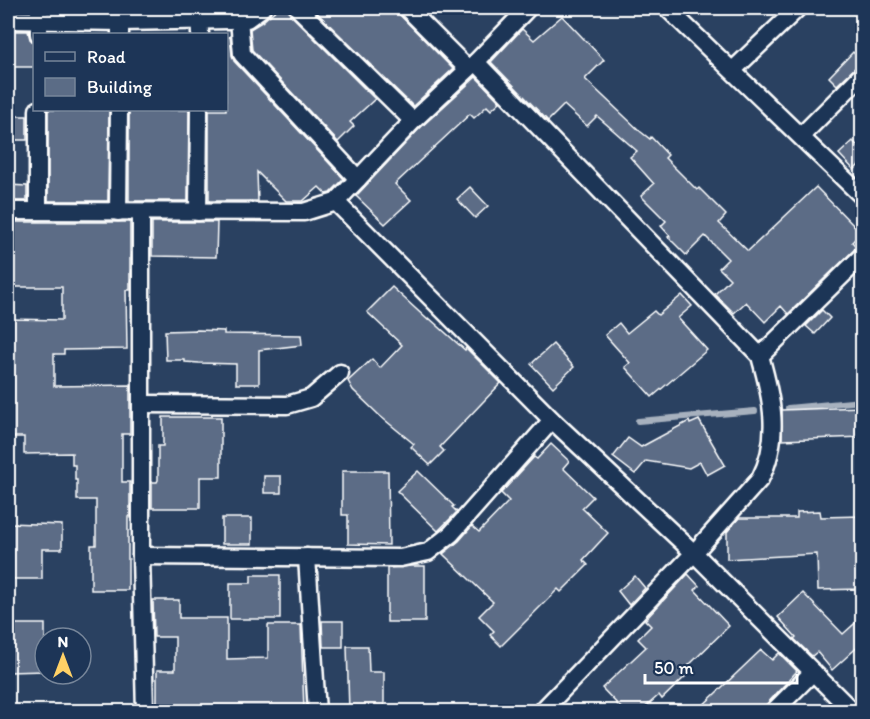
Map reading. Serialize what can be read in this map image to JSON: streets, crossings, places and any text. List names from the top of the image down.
{
  "legend": ["Road", "Building"],
  "scale_bar": "50 m",
  "north": "top"
}
